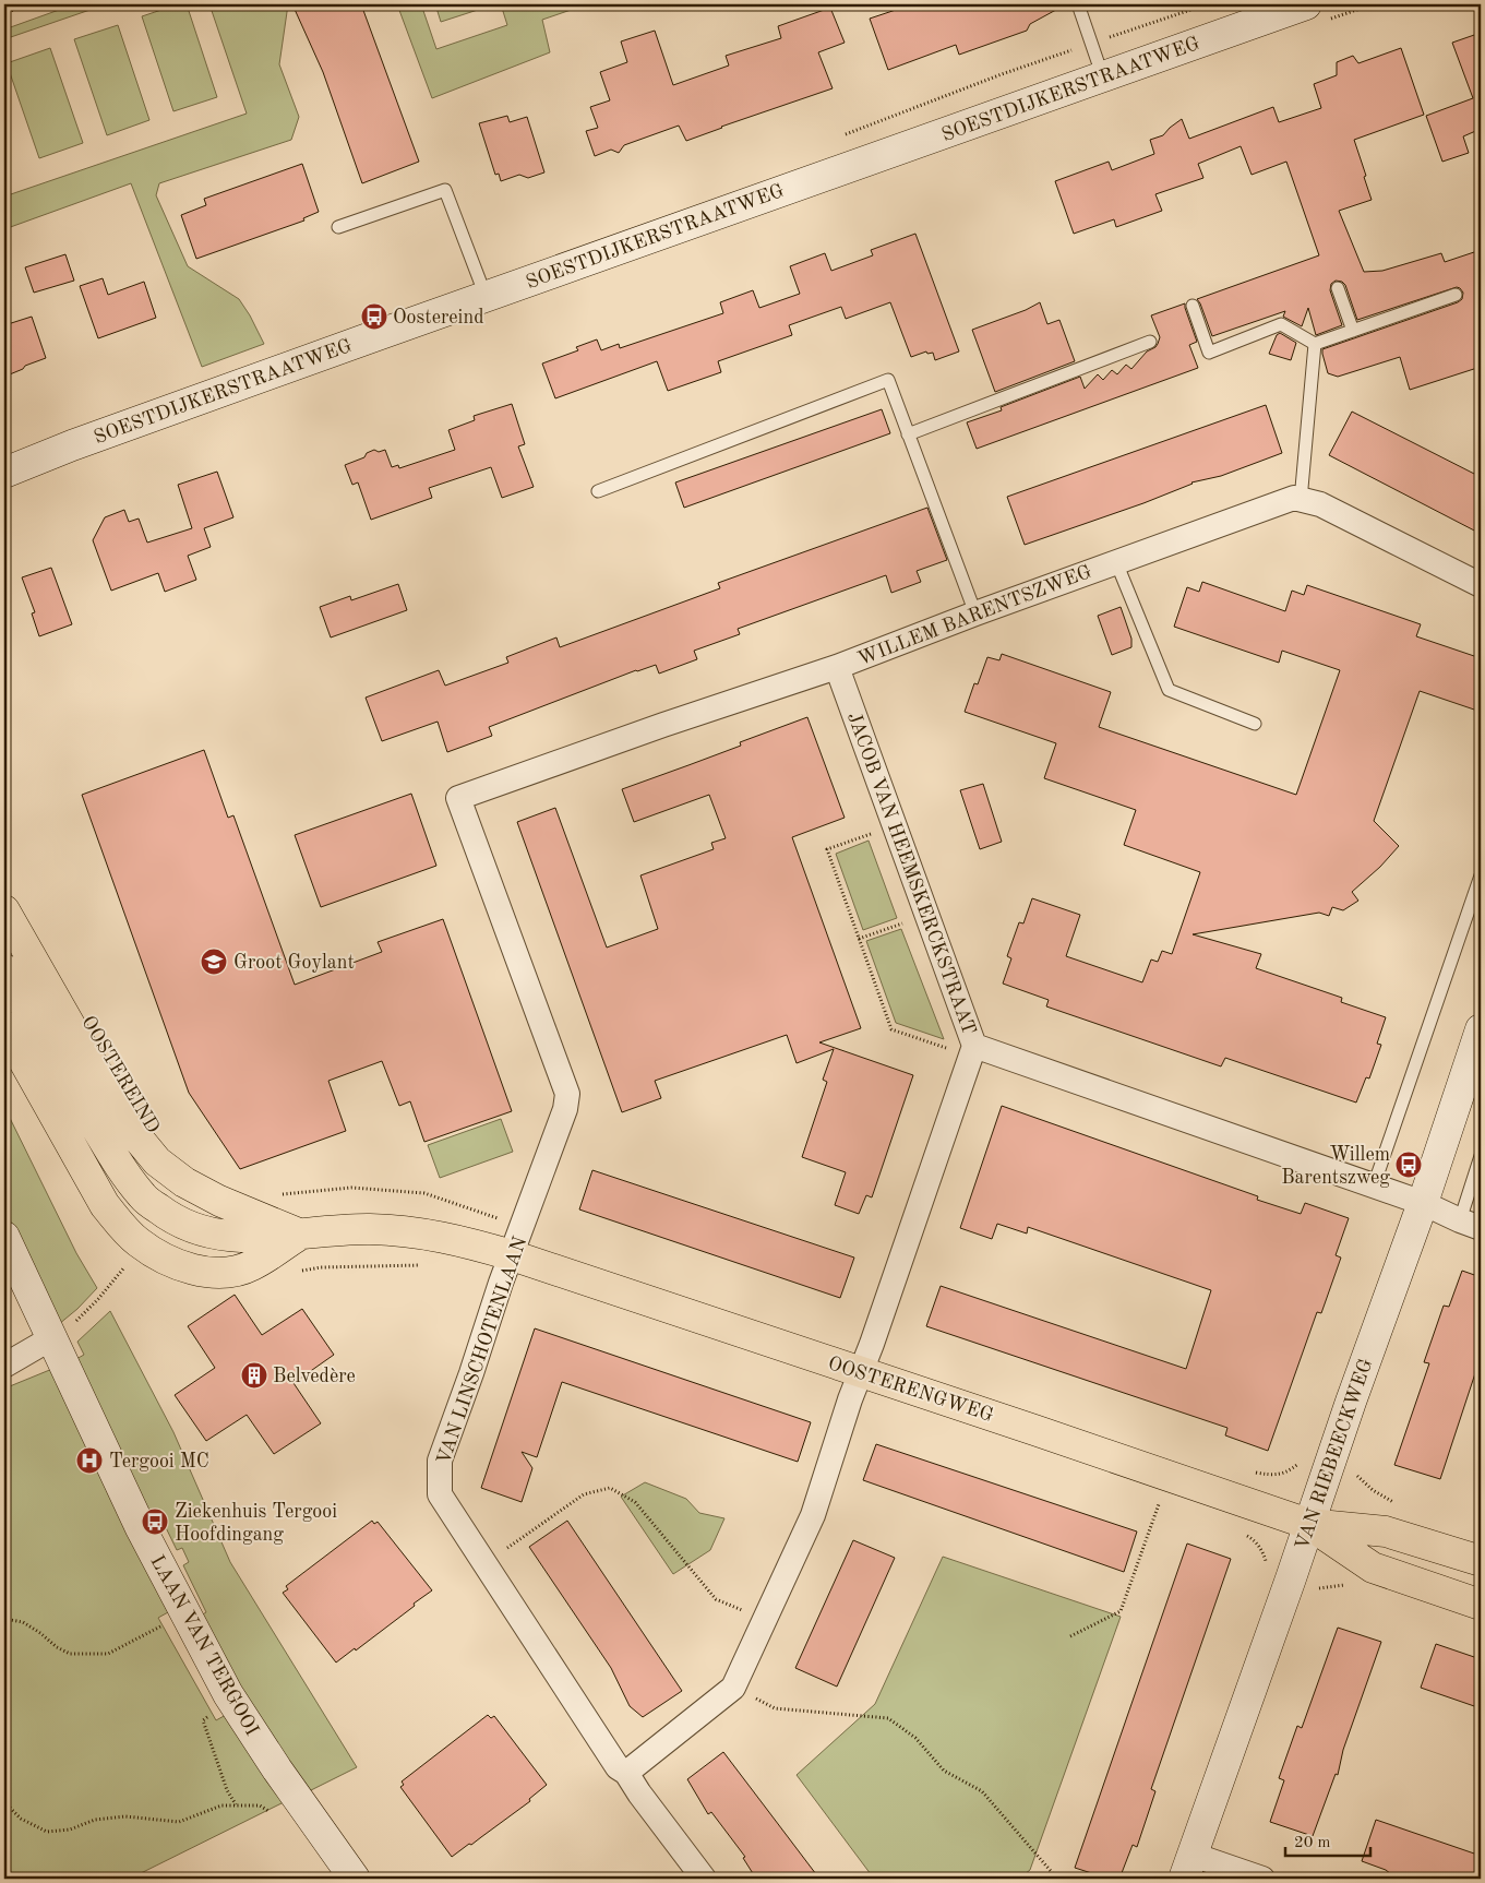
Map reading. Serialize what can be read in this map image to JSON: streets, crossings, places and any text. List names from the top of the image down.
{
  "streets": {
    "main road": ["OOSTERENGWEG"],
    "street": [
      "SOESTDIJKERSTRAATWEG",
      "WILLEM BARENTSZWEG",
      "JACOB VAN HEEMSKERCKSTRAAT",
      "VAN LINSCHOTENLAAN",
      "VAN RIEBEECKWEG",
      "LAAN VAN TERGOOI"
    ]
  },
  "crossings": [
    ["WILLEM BARENTSZWEG", "JACOB VAN HEEMSKERCKSTRAAT"],
    ["WILLEM BARENTSZWEG", "VAN LINSCHOTENLAAN"],
    ["JACOB VAN HEEMSKERCKSTRAAT", "VAN LINSCHOTENLAAN"],
    ["JACOB VAN HEEMSKERCKSTRAAT", "OOSTERENGWEG"],
    ["VAN LINSCHOTENLAAN", "OOSTERENGWEG"],
    ["OOSTERENGWEG", "VAN RIEBEECKWEG"]
  ],
  "places": {
    "bus stop": ["Oostereind", "Willem Barentszweg", "Ziekenhuis Tergooi Hoofdingang"],
    "school or university": ["Groot Goylant"],
    "building": ["Belvedère"],
    "hospital": ["Tergooi MC"]
  },
  "scale_bar": "20 m"
}
